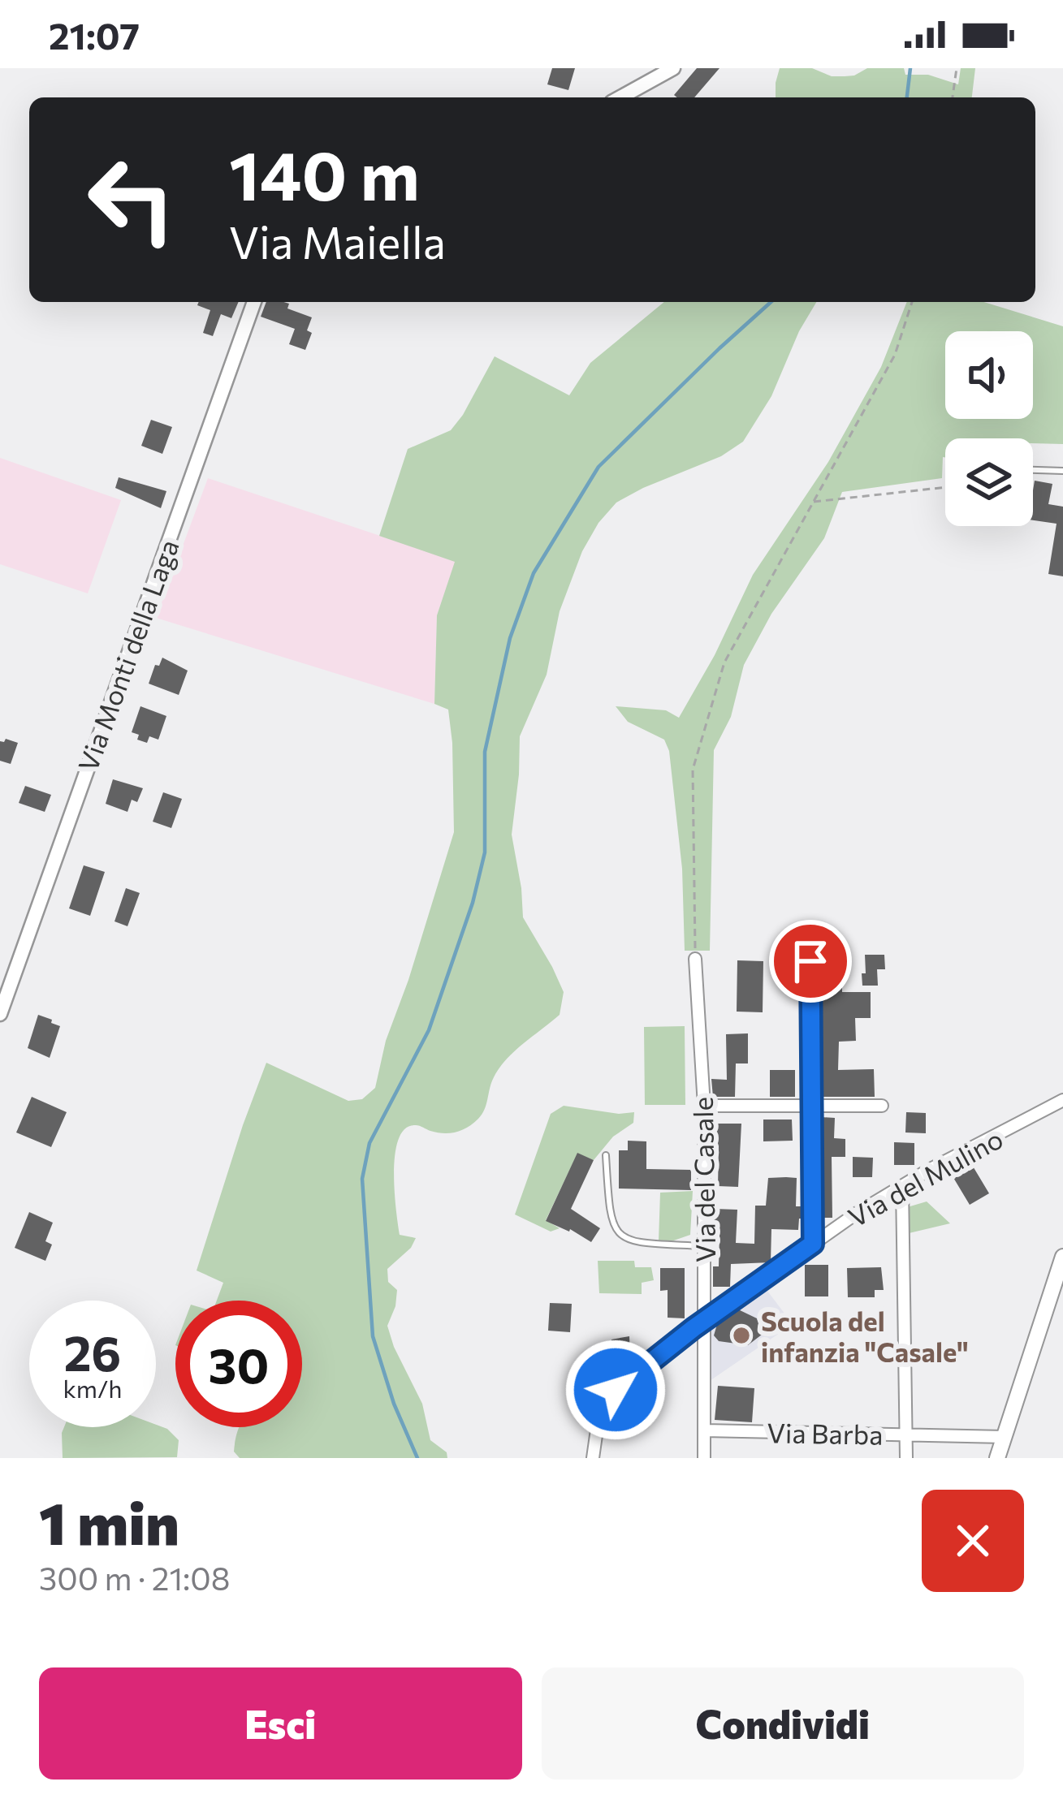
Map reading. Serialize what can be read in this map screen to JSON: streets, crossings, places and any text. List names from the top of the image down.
{
  "streets": {
    "street": [
      "Via Monti della Laga",
      "Via del Mulino",
      "Via del Casale",
      "Via Barba"
    ]
  },
  "crossings": [
    ["Via del Mulino", "Via del Casale"],
    ["Via del Casale", "Via Barba"]
  ],
  "places": ["Scuola del infanzia \"Casale\""],
  "page": {
    "status": "21:07",
    "turn": ["140 m", "Via Maiella"],
    "speed": "26 km/h",
    "limit": "30",
    "heading": ["1 min", "300 m · 21:08"],
    "buttons": ["Esci", "Condividi"]
  }
}
